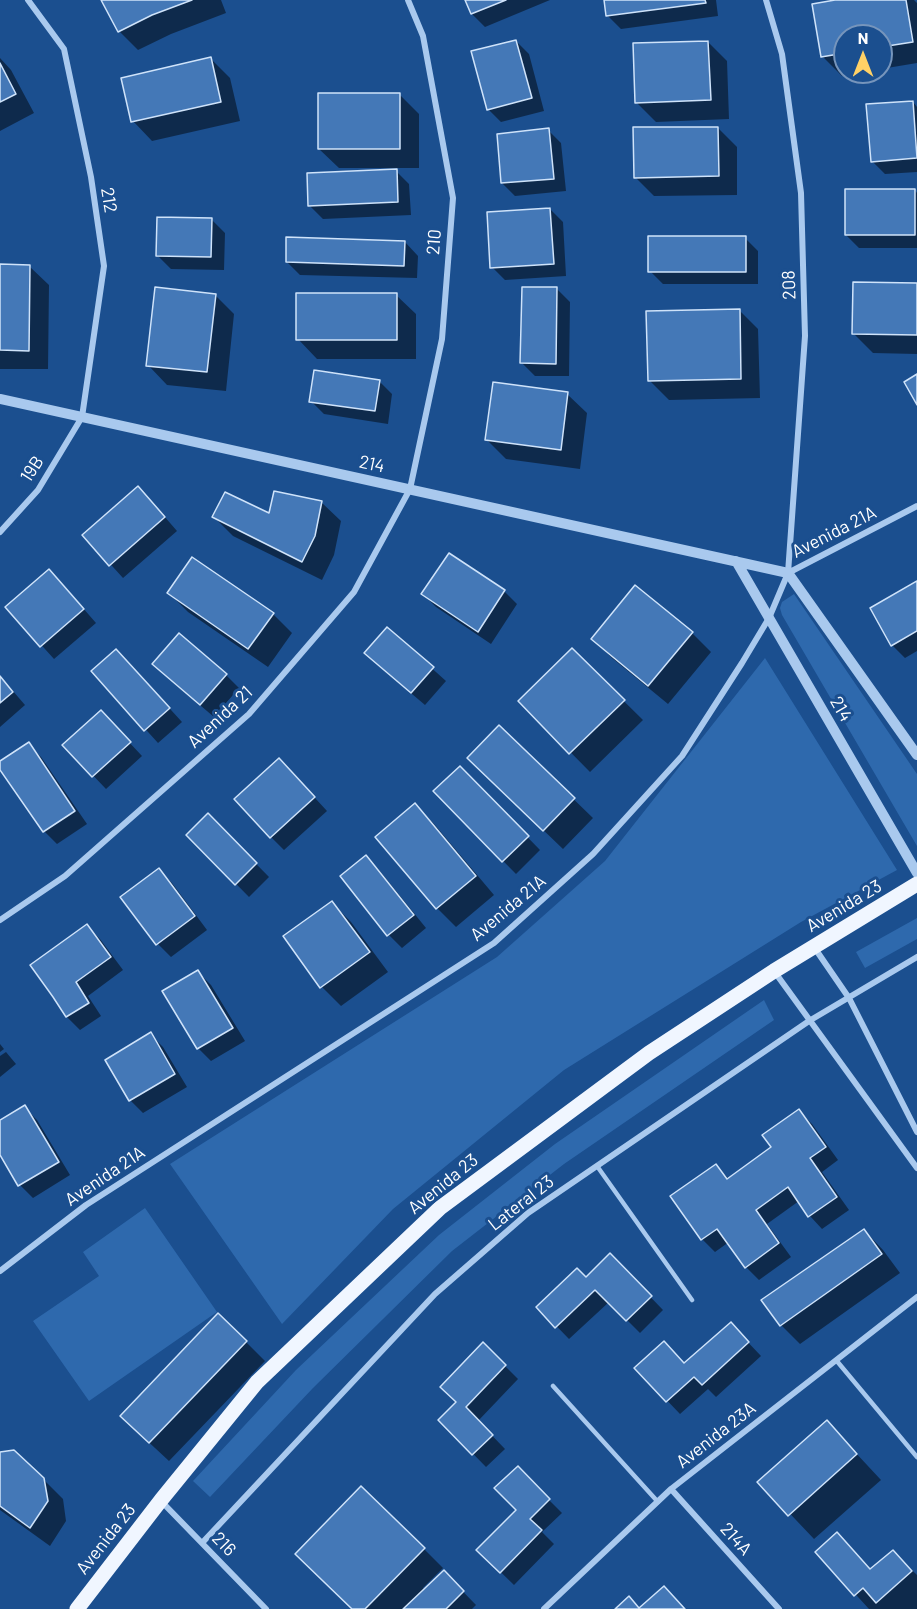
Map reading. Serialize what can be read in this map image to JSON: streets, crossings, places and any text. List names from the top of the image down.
{
  "streets": {
    "main road": ["Avenida 23"],
    "street": [
      "212",
      "210",
      "208",
      "214",
      "19B",
      "Avenida 21A",
      "Avenida 21",
      "Lateral 23",
      "Avenida 23A",
      "214A",
      "216"
    ]
  },
  "crossings": [
    ["212", "214"],
    ["212", "19B"],
    ["210", "214"],
    ["210", "Avenida 21"],
    ["208", "214"],
    ["208", "Avenida 21A"],
    ["214", "19B"],
    ["214", "Avenida 21A"],
    ["214", "Avenida 21"],
    ["Avenida 23", "216"],
    ["Lateral 23", "216"],
    ["Avenida 23A", "214A"]
  ],
  "north": "top"
}
